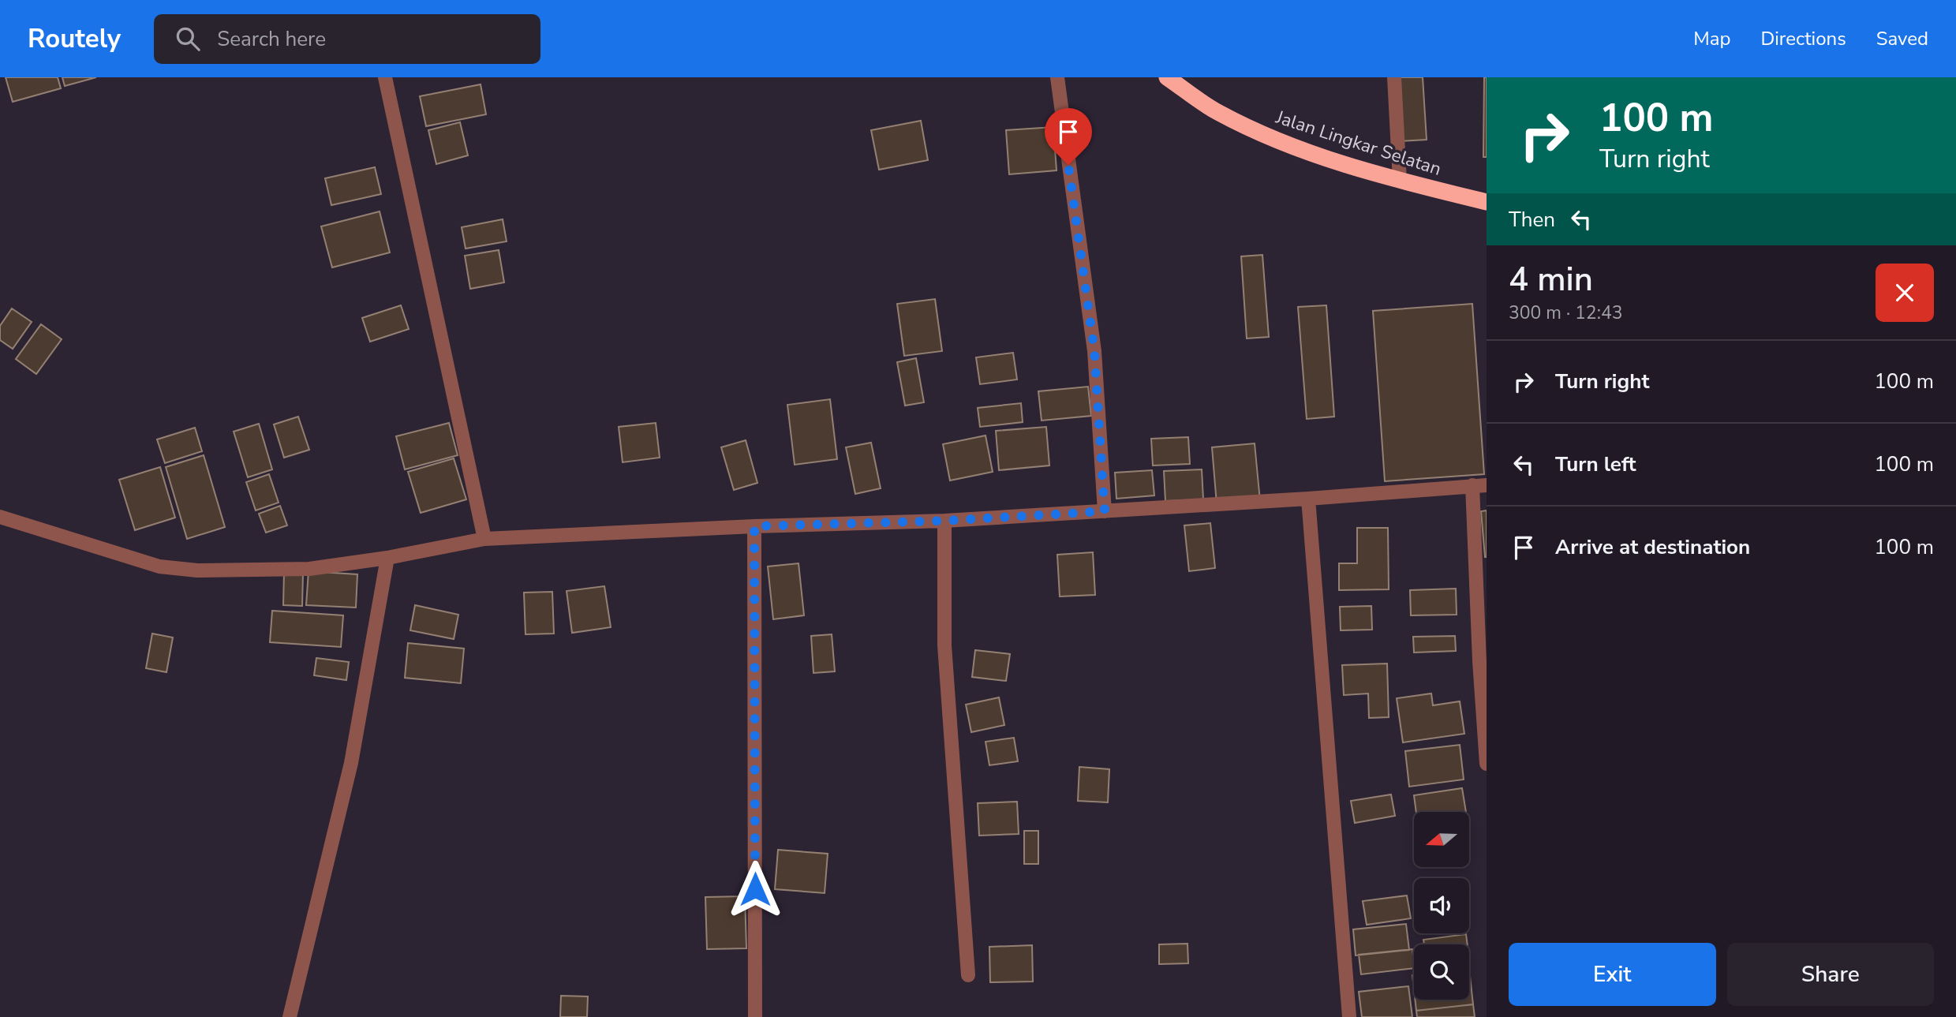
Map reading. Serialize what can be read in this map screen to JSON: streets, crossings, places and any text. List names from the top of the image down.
{
  "streets": {
    "highway": ["Jalan Lingkar Selatan"]
  },
  "north": "left",
  "page": {
    "header": "Routely",
    "search": "Search here",
    "nav": ["Map", "Directions", "Saved"],
    "turn": ["100 m", "Turn right"],
    "then": "Then",
    "heading": ["4 min", "300 m · 12:43"],
    "list": [
      {
        "name": "Turn right",
        "value": "100 m"
      },
      {
        "name": "Turn left",
        "value": "100 m"
      },
      {
        "name": "Arrive at destination",
        "value": "100 m"
      }
    ],
    "buttons": ["Exit", "Share"]
  }
}
